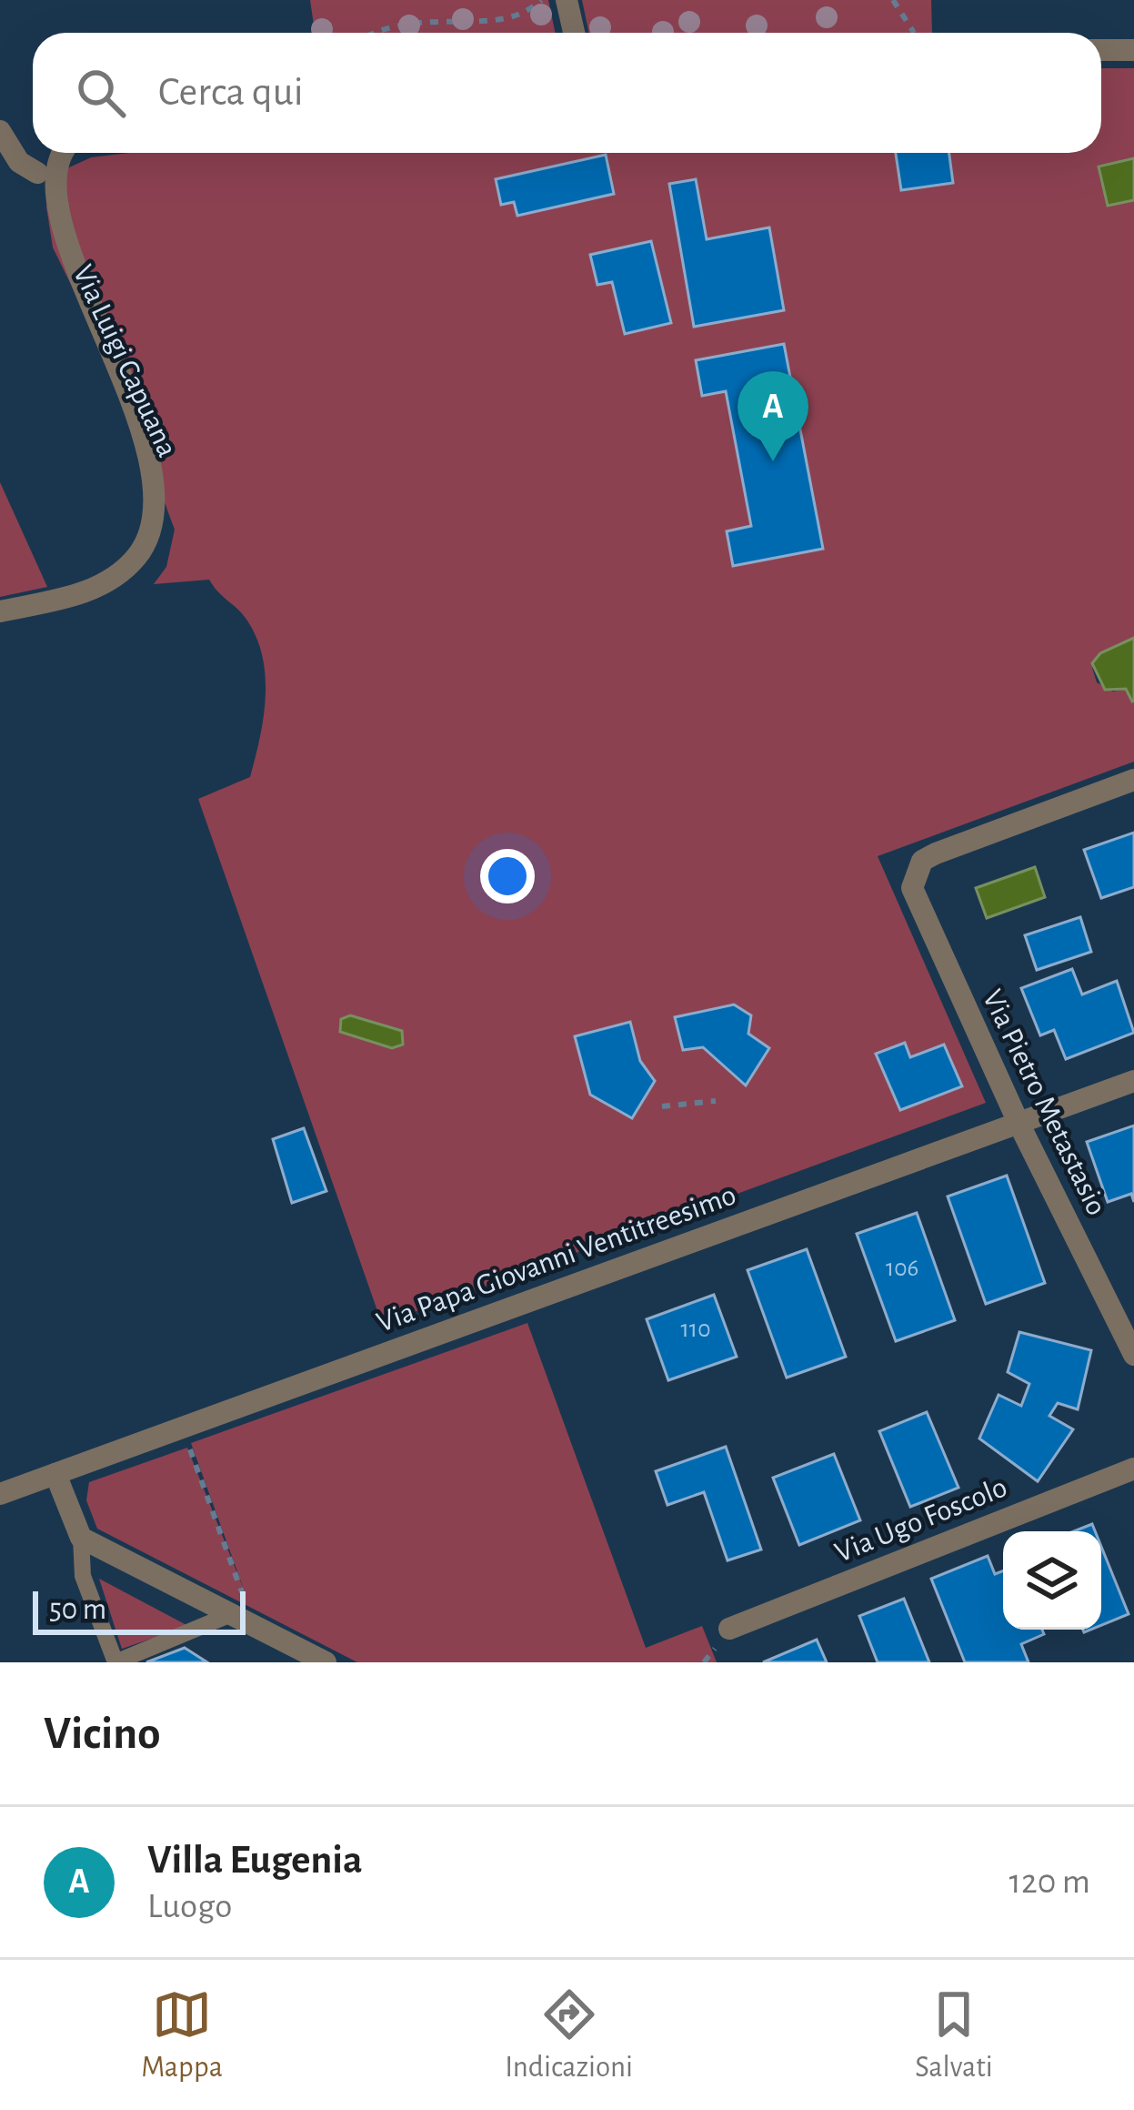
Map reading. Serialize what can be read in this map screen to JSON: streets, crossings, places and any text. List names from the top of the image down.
{
  "streets": {
    "street": [
      "Via Luigi Capuana",
      "Via Pietro Metastasio",
      "Via Papa Giovanni Ventitreesimo",
      "Via Ugo Foscolo"
    ]
  },
  "crossings": [
    ["Via Pietro Metastasio", "Via Papa Giovanni Ventitreesimo"]
  ],
  "house_numbers": ["106", "110"],
  "scale_bar": "50 m",
  "page": {
    "search": "Cerca qui",
    "pins": "A",
    "scale": "50 m",
    "heading": "Vicino",
    "list": [
      {
        "mark": "A",
        "name": "Villa Eugenia",
        "note": "Luogo",
        "value": "120 m"
      }
    ],
    "nav": ["Mappa", "Indicazioni", "Salvati"]
  }
}
